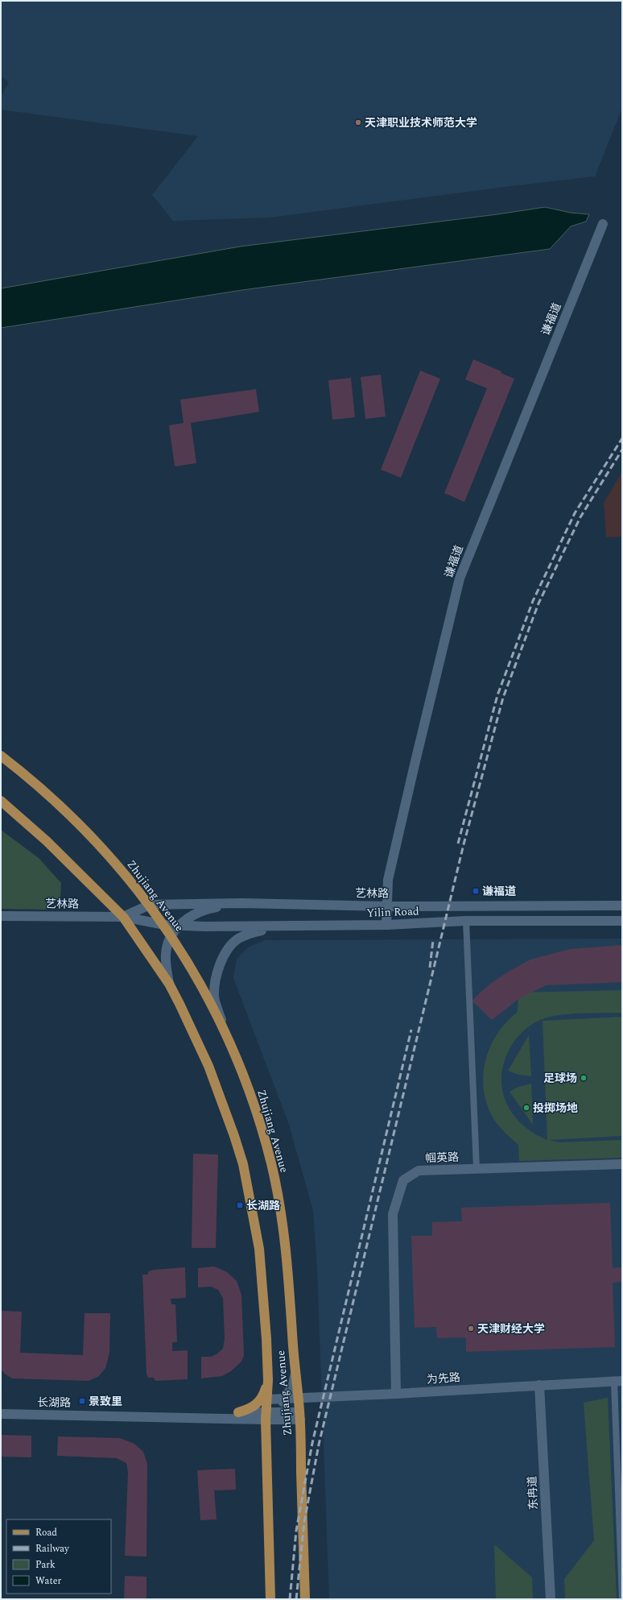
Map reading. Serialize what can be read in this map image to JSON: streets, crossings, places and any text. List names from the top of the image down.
{
  "streets": {
    "main road": ["Zhujiang Avenue"],
    "street": [
      "谦福道",
      "艺林路",
      "Yilin Road",
      "帼英路",
      "为先路",
      "长湖路",
      "东冉道"
    ]
  },
  "crossings": [
    ["谦福道", "艺林路"],
    ["谦福道", "Yilin Road"],
    ["艺林路", "Zhujiang Avenue"],
    ["艺林路", "Yilin Road"],
    ["Zhujiang Avenue", "Yilin Road"],
    ["Zhujiang Avenue", "为先路"],
    ["Zhujiang Avenue", "长湖路"],
    ["帼英路", "为先路"],
    ["为先路", "东冉道"]
  ],
  "places": {
    "other": [
      "天津职业技术师范大学",
      "足球场",
      "投掷场地",
      "天津财经大学"
    ],
    "transit": ["谦福道", "长湖路", "景致里"]
  },
  "legend": [
    "Road",
    "Railway",
    "Park",
    "Water"
  ]
}
